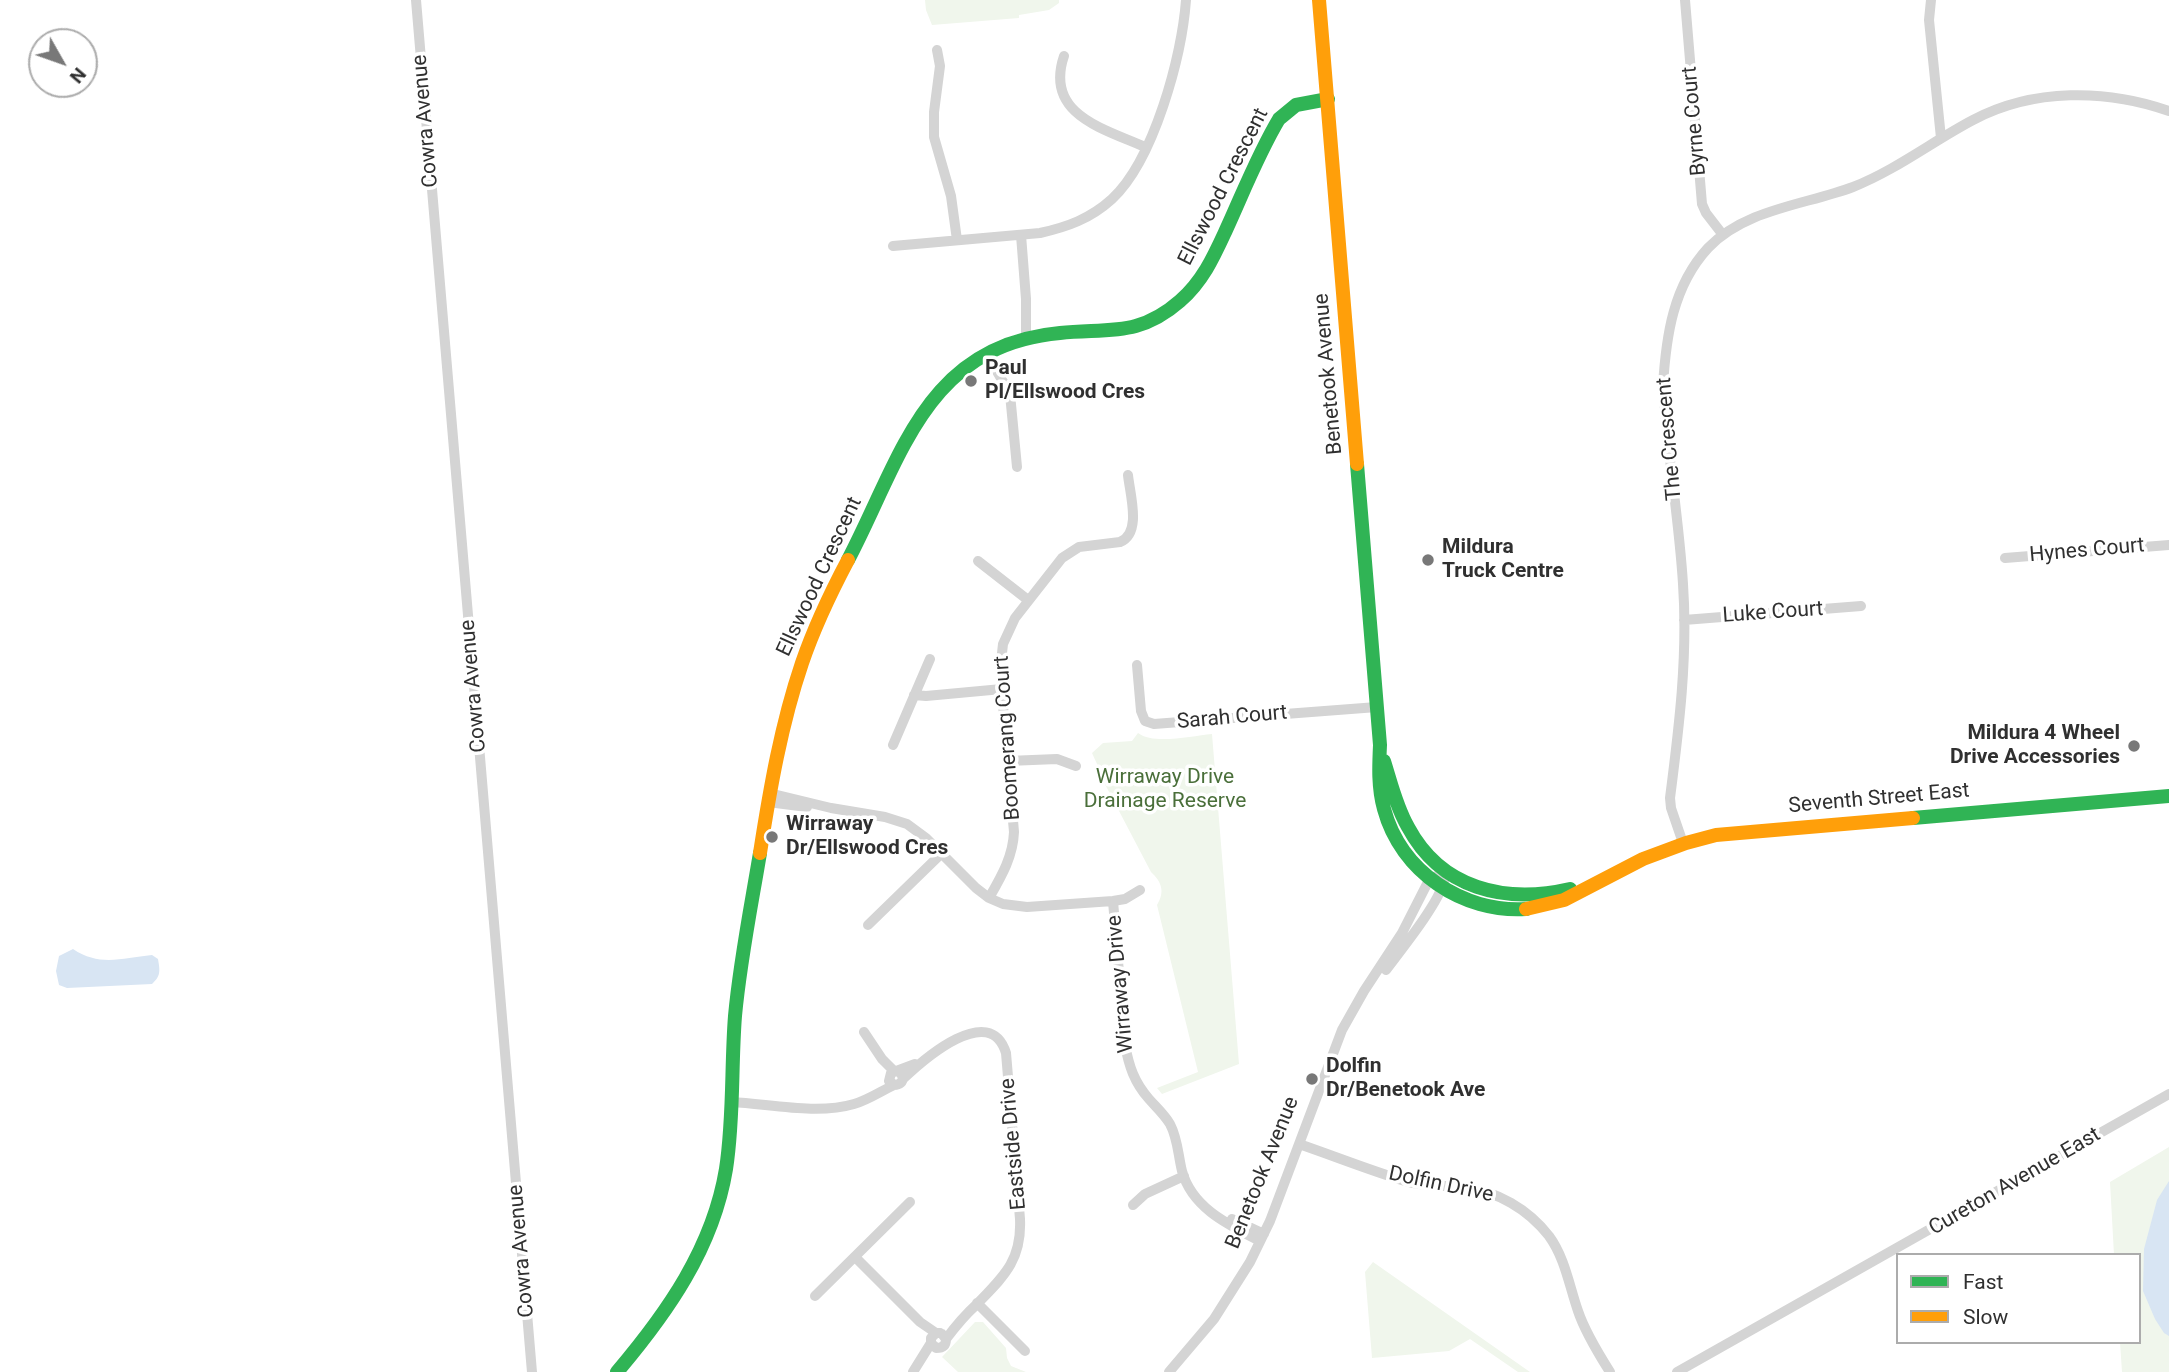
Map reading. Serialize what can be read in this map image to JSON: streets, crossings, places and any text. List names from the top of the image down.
{
  "streets": {
    "main road": ["Ellswood Crescent", "Benetook Avenue", "Seventh Street East"],
    "street": [
      "Cowra Avenue",
      "Byrne Court",
      "The Crescent",
      "Hynes Court",
      "Luke Court",
      "Sarah Court",
      "Boomerang Court",
      "Wirraway Drive",
      "Eastside Drive",
      "Cureton Avenue East",
      "Dolfin Drive"
    ]
  },
  "crossings": [
    ["Byrne Court", "The Crescent"],
    ["Ellswood Crescent", "Benetook Avenue"],
    ["Ellswood Crescent", "Wirraway Drive"],
    ["Ellswood Crescent", "Eastside Drive"],
    ["Benetook Avenue", "Sarah Court"],
    ["Benetook Avenue", "Seventh Street East"],
    ["Benetook Avenue", "Wirraway Drive"],
    ["Benetook Avenue", "Dolfin Drive"],
    ["The Crescent", "Luke Court"],
    ["The Crescent", "Seventh Street East"],
    ["Boomerang Court", "Wirraway Drive"]
  ],
  "parks": ["Wirraway Drive Drainage Reserve"],
  "places": [
    "Paul Pl/Ellswood Cres",
    "Mildura Truck Centre",
    "Mildura 4 Wheel Drive Accessories",
    "Wirraway Dr/Ellswood Cres",
    "Dolfin Dr/Benetook Ave"
  ],
  "legend": ["Fast", "Slow"],
  "north": "bottom right"
}
